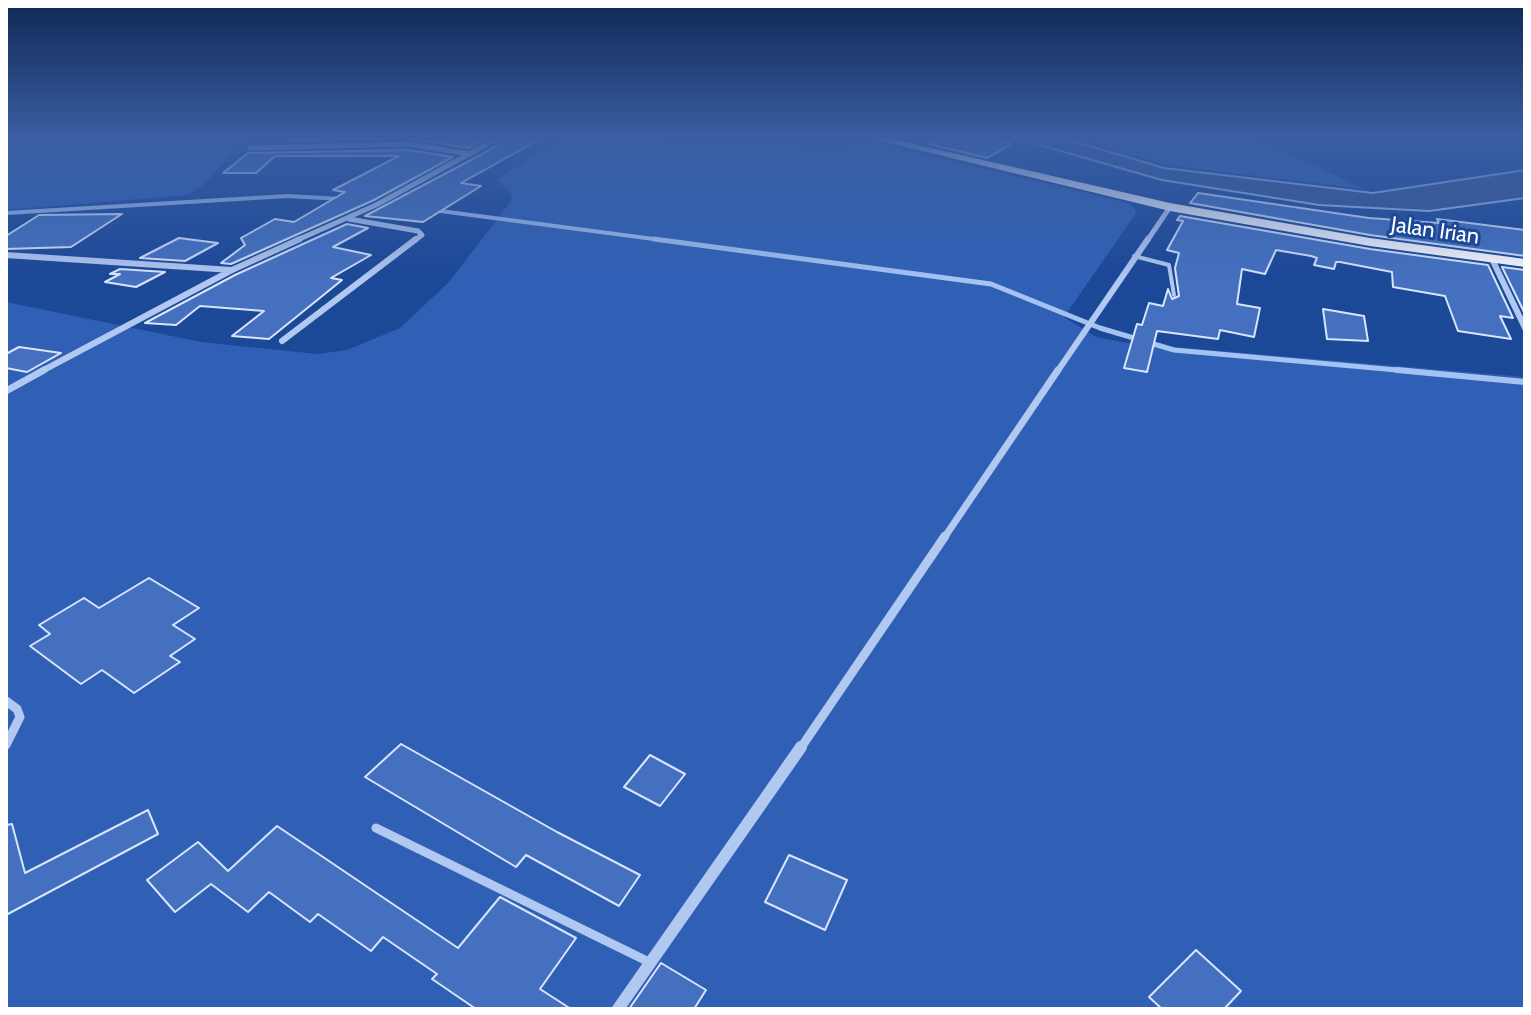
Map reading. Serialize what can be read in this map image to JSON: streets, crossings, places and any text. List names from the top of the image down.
{
  "streets": {
    "main road": ["Jalan Irian"]
  }
}
